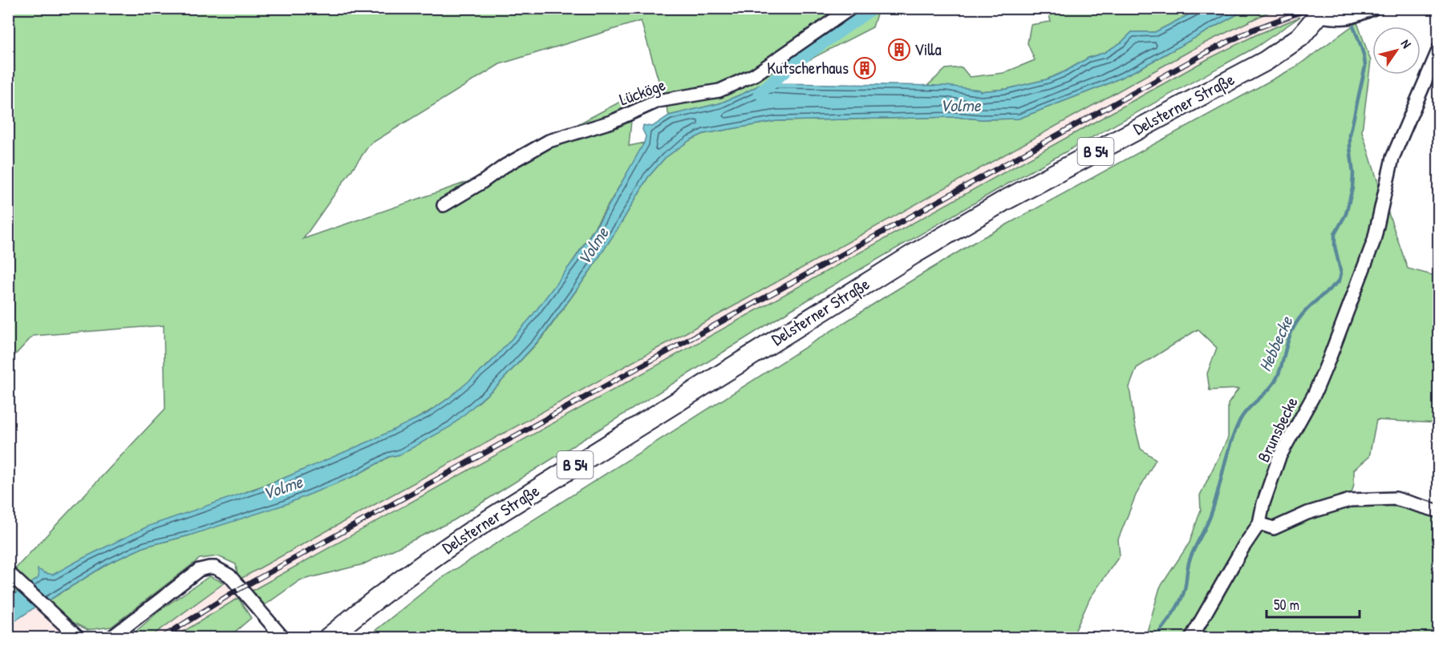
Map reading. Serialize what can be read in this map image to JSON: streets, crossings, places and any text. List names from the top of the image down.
{
  "streets": {
    "main road": ["Delsterner Straße", "B 54"],
    "street": ["Lücköge", "Brunsbecke"]
  },
  "water": ["Volme", "Hebbecke"],
  "places": {
    "building": ["Villa", "Kutscherhaus"]
  },
  "scale_bar": "50 m",
  "north": "top right"
}
